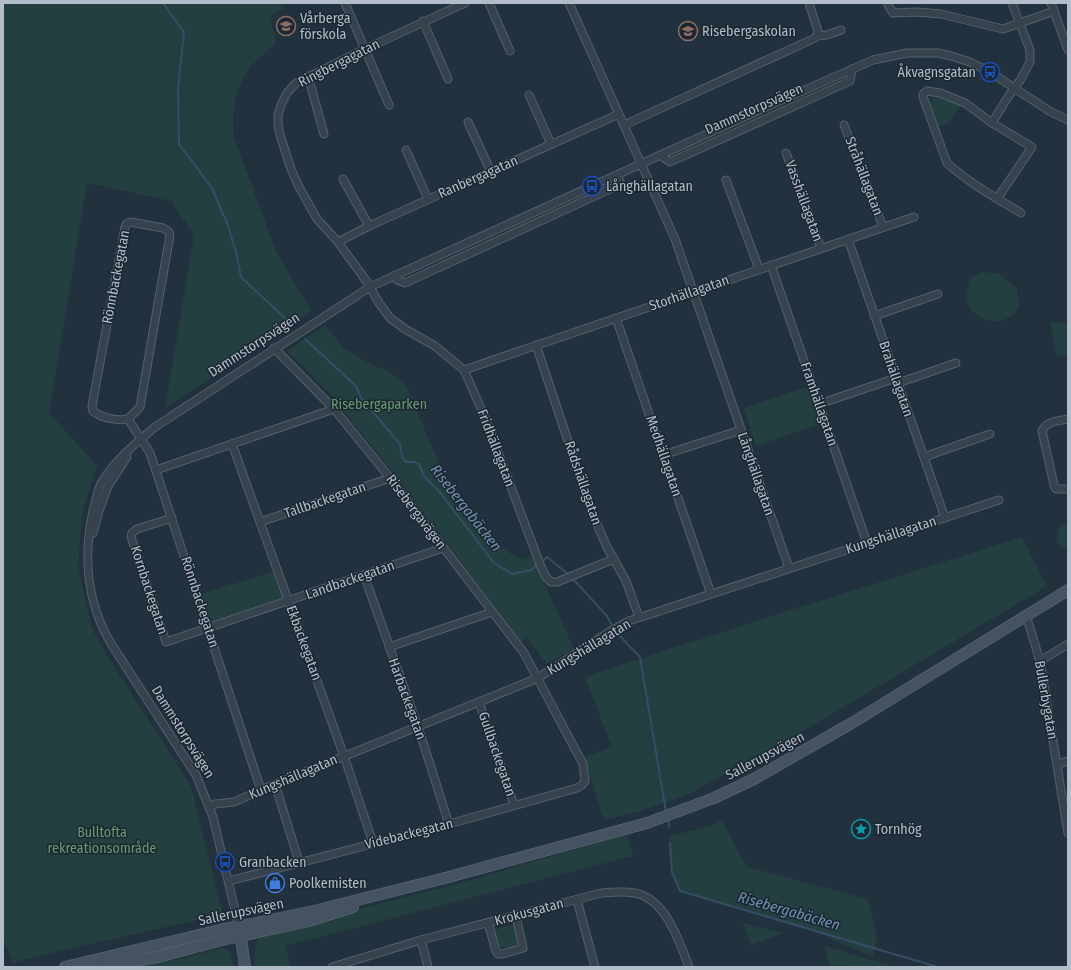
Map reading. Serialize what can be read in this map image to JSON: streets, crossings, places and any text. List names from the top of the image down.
{
  "streets": {
    "main road": ["Sallerupsvägen"],
    "street": [
      "Ringbergagatan",
      "Dammstorpsvägen",
      "Stråhällagatan",
      "Ranbergagatan",
      "Vasshällagatan",
      "Rönnbackegatan",
      "Storhällagatan",
      "Brahällagatan",
      "Framhällagatan",
      "Fridhällagatan",
      "Medhällagatan",
      "Långhällagatan",
      "Rådshällagatan",
      "Tallbackegatan",
      "Risebergavägen",
      "Kungshällagatan",
      "Landbackegatan",
      "Kornbackegatan",
      "Ekbackegatan",
      "Harbackegatan",
      "Bullerbygatan",
      "Gullbackegatan",
      "Videbackegatan",
      "Krokusgatan"
    ]
  },
  "crossings": [
    ["Ringbergagatan", "Dammstorpsvägen"],
    ["Ringbergagatan", "Ranbergagatan"],
    ["Ringbergagatan", "Fridhällagatan"],
    ["Dammstorpsvägen", "Rönnbackegatan"],
    ["Dammstorpsvägen", "Fridhällagatan"],
    ["Dammstorpsvägen", "Långhällagatan"],
    ["Dammstorpsvägen", "Risebergavägen"],
    ["Dammstorpsvägen", "Kungshällagatan"],
    ["Dammstorpsvägen", "Sallerupsvägen"],
    ["Dammstorpsvägen", "Videbackegatan"],
    ["Stråhällagatan", "Storhällagatan"],
    ["Ranbergagatan", "Långhällagatan"],
    ["Vasshällagatan", "Storhällagatan"],
    ["Rönnbackegatan", "Kungshällagatan"],
    ["Rönnbackegatan", "Landbackegatan"],
    ["Rönnbackegatan", "Kornbackegatan"],
    ["Storhällagatan", "Brahällagatan"],
    ["Storhällagatan", "Framhällagatan"],
    ["Storhällagatan", "Fridhällagatan"],
    ["Storhällagatan", "Medhällagatan"],
    ["Storhällagatan", "Långhällagatan"],
    ["Storhällagatan", "Rådshällagatan"],
    ["Brahällagatan", "Kungshällagatan"],
    ["Framhällagatan", "Kungshällagatan"],
    ["Fridhällagatan", "Rådshällagatan"],
    ["Medhällagatan", "Kungshällagatan"],
    ["Långhällagatan", "Kungshällagatan"],
    ["Rådshällagatan", "Kungshällagatan"],
    ["Tallbackegatan", "Risebergavägen"],
    ["Tallbackegatan", "Ekbackegatan"],
    ["Risebergavägen", "Kungshällagatan"],
    ["Risebergavägen", "Landbackegatan"],
    ["Risebergavägen", "Videbackegatan"],
    ["Kungshällagatan", "Ekbackegatan"],
    ["Kungshällagatan", "Harbackegatan"],
    ["Kungshällagatan", "Gullbackegatan"],
    ["Landbackegatan", "Kornbackegatan"],
    ["Landbackegatan", "Ekbackegatan"],
    ["Landbackegatan", "Harbackegatan"],
    ["Ekbackegatan", "Videbackegatan"],
    ["Harbackegatan", "Videbackegatan"],
    ["Bullerbygatan", "Sallerupsvägen"],
    ["Gullbackegatan", "Videbackegatan"]
  ],
  "water": ["Risebergabäcken"],
  "parks": ["Risebergaparken", "Bulltofta rekreationsområde"],
  "places": {
    "school or university": ["Vårberga förskola", "Risebergaskolan"],
    "bus stop": ["Åkvagnsgatan", "Långhällagatan", "Granbacken"],
    "place": ["Tornhög"],
    "shop": ["Poolkemisten"]
  }
}
